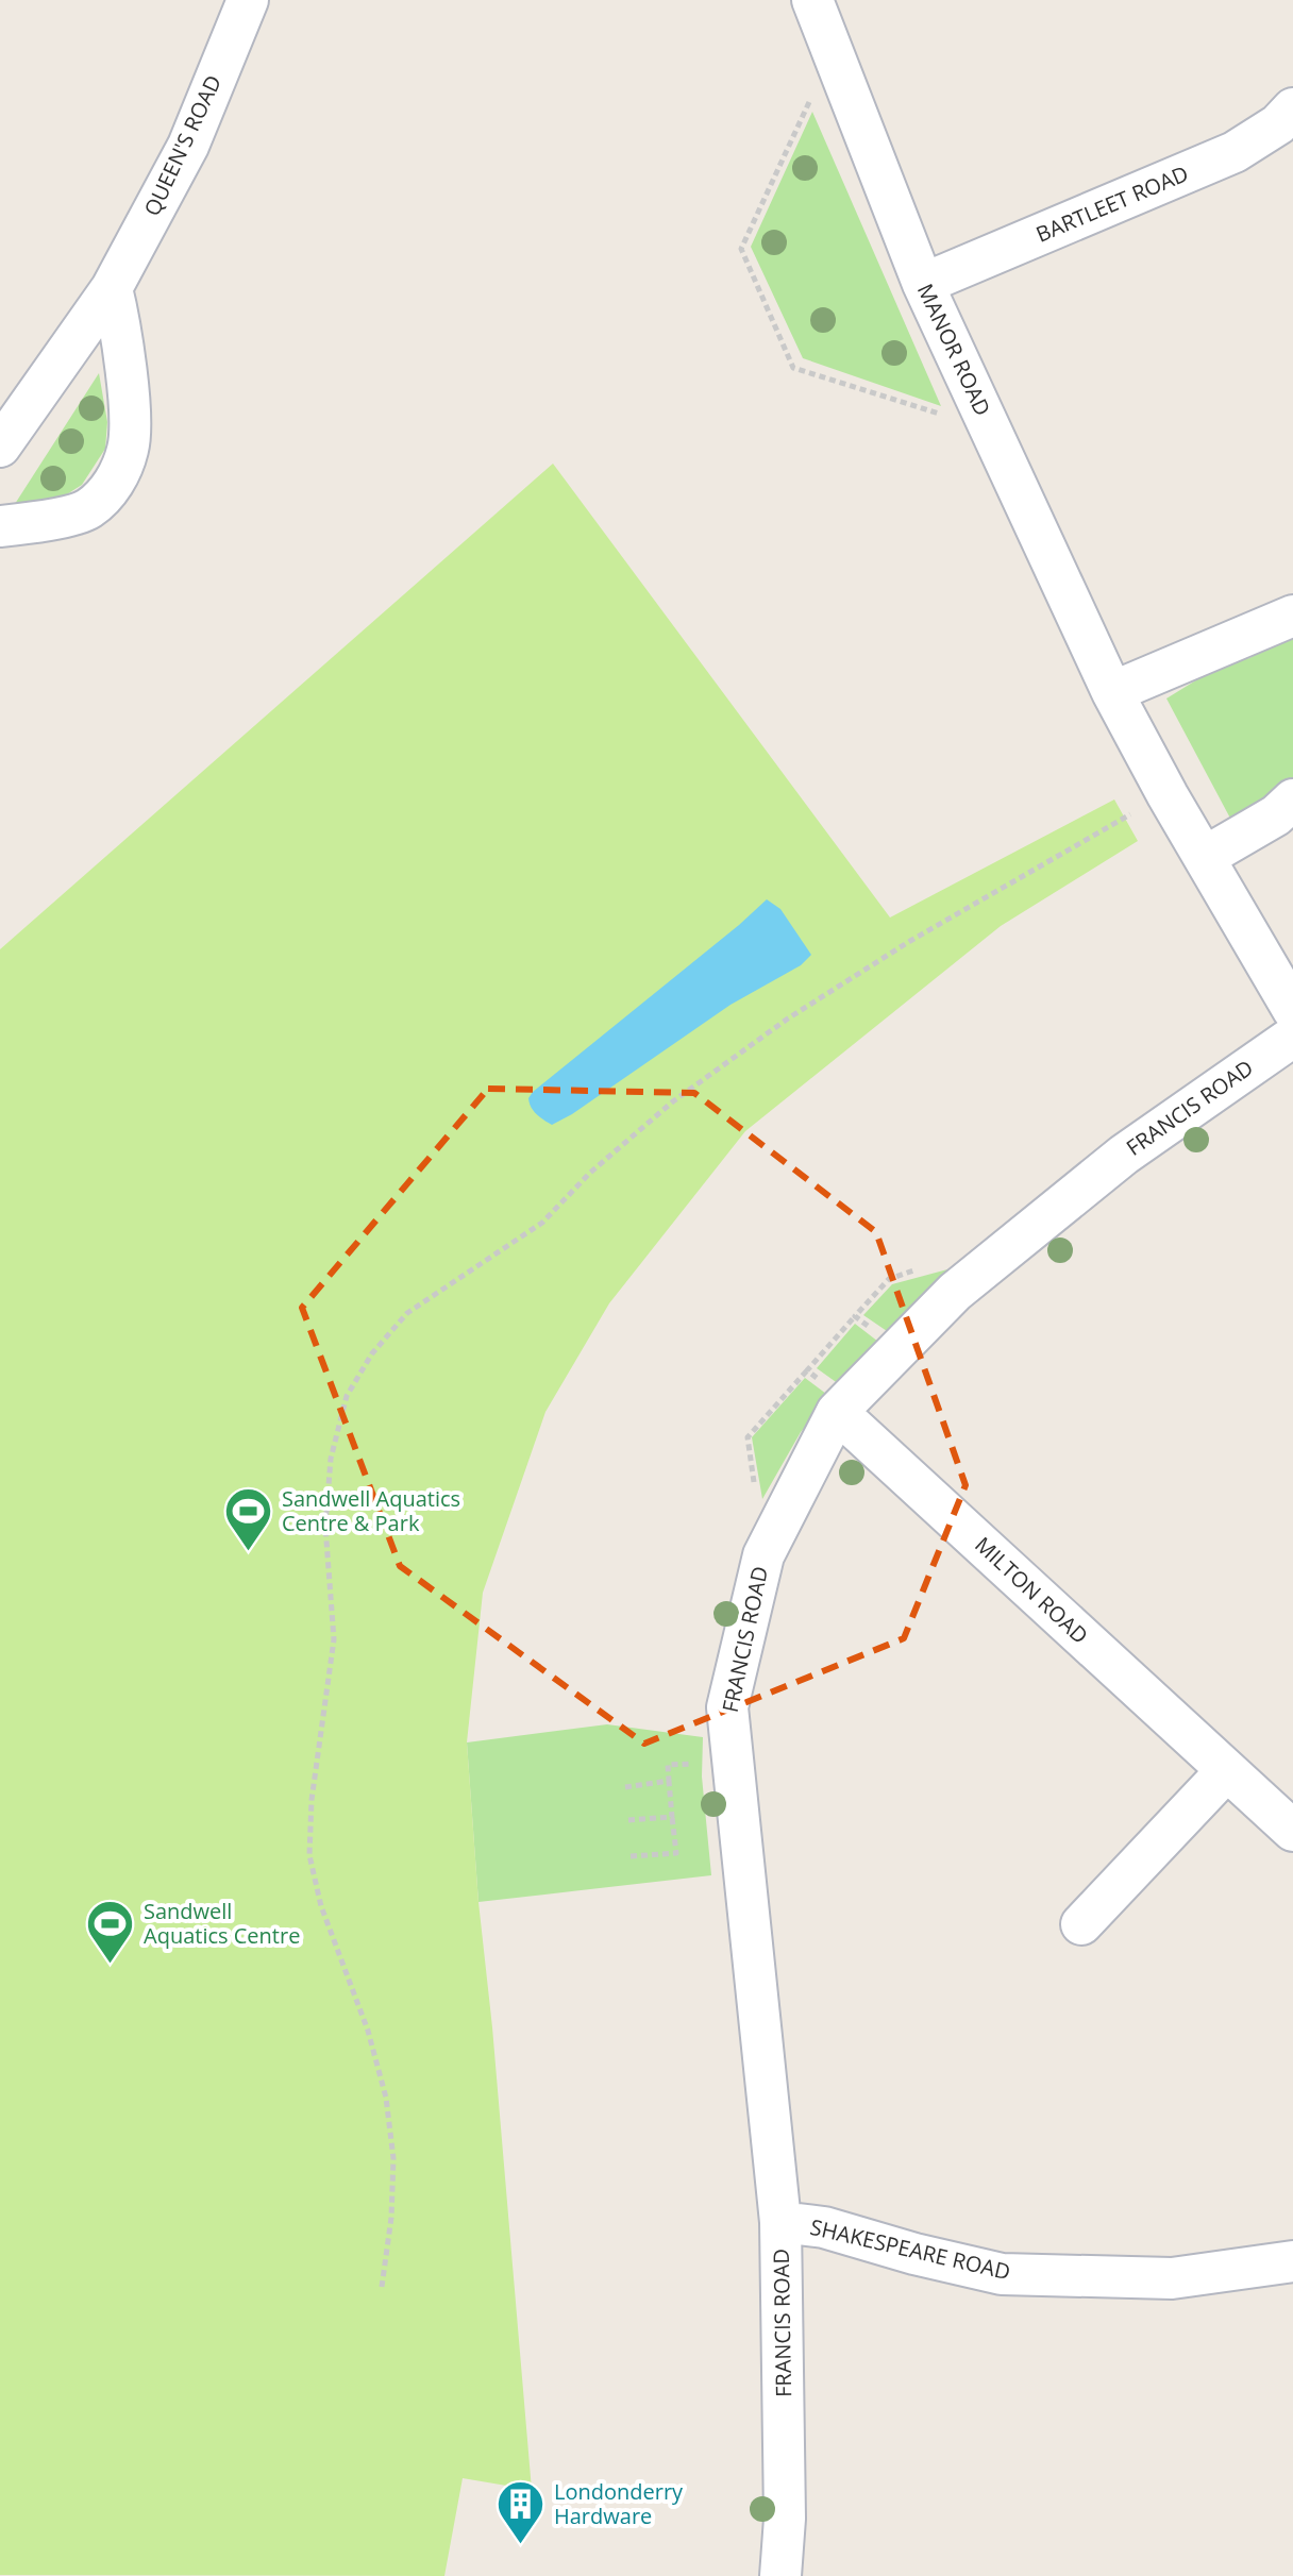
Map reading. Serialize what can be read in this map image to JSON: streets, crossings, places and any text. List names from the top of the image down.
{
  "streets": {
    "street": [
      "QUEEN'S ROAD",
      "BARTLEET ROAD",
      "MANOR ROAD",
      "FRANCIS ROAD",
      "MILTON ROAD",
      "SHAKESPEARE ROAD"
    ]
  },
  "crossings": [
    ["BARTLEET ROAD", "MANOR ROAD"],
    ["FRANCIS ROAD", "MILTON ROAD"],
    ["FRANCIS ROAD", "SHAKESPEARE ROAD"]
  ],
  "places": {
    "sports": ["Sandwell Aquatics Centre & Park", "Sandwell Aquatics Centre"],
    "building": ["Londonderry Hardware"]
  }
}
